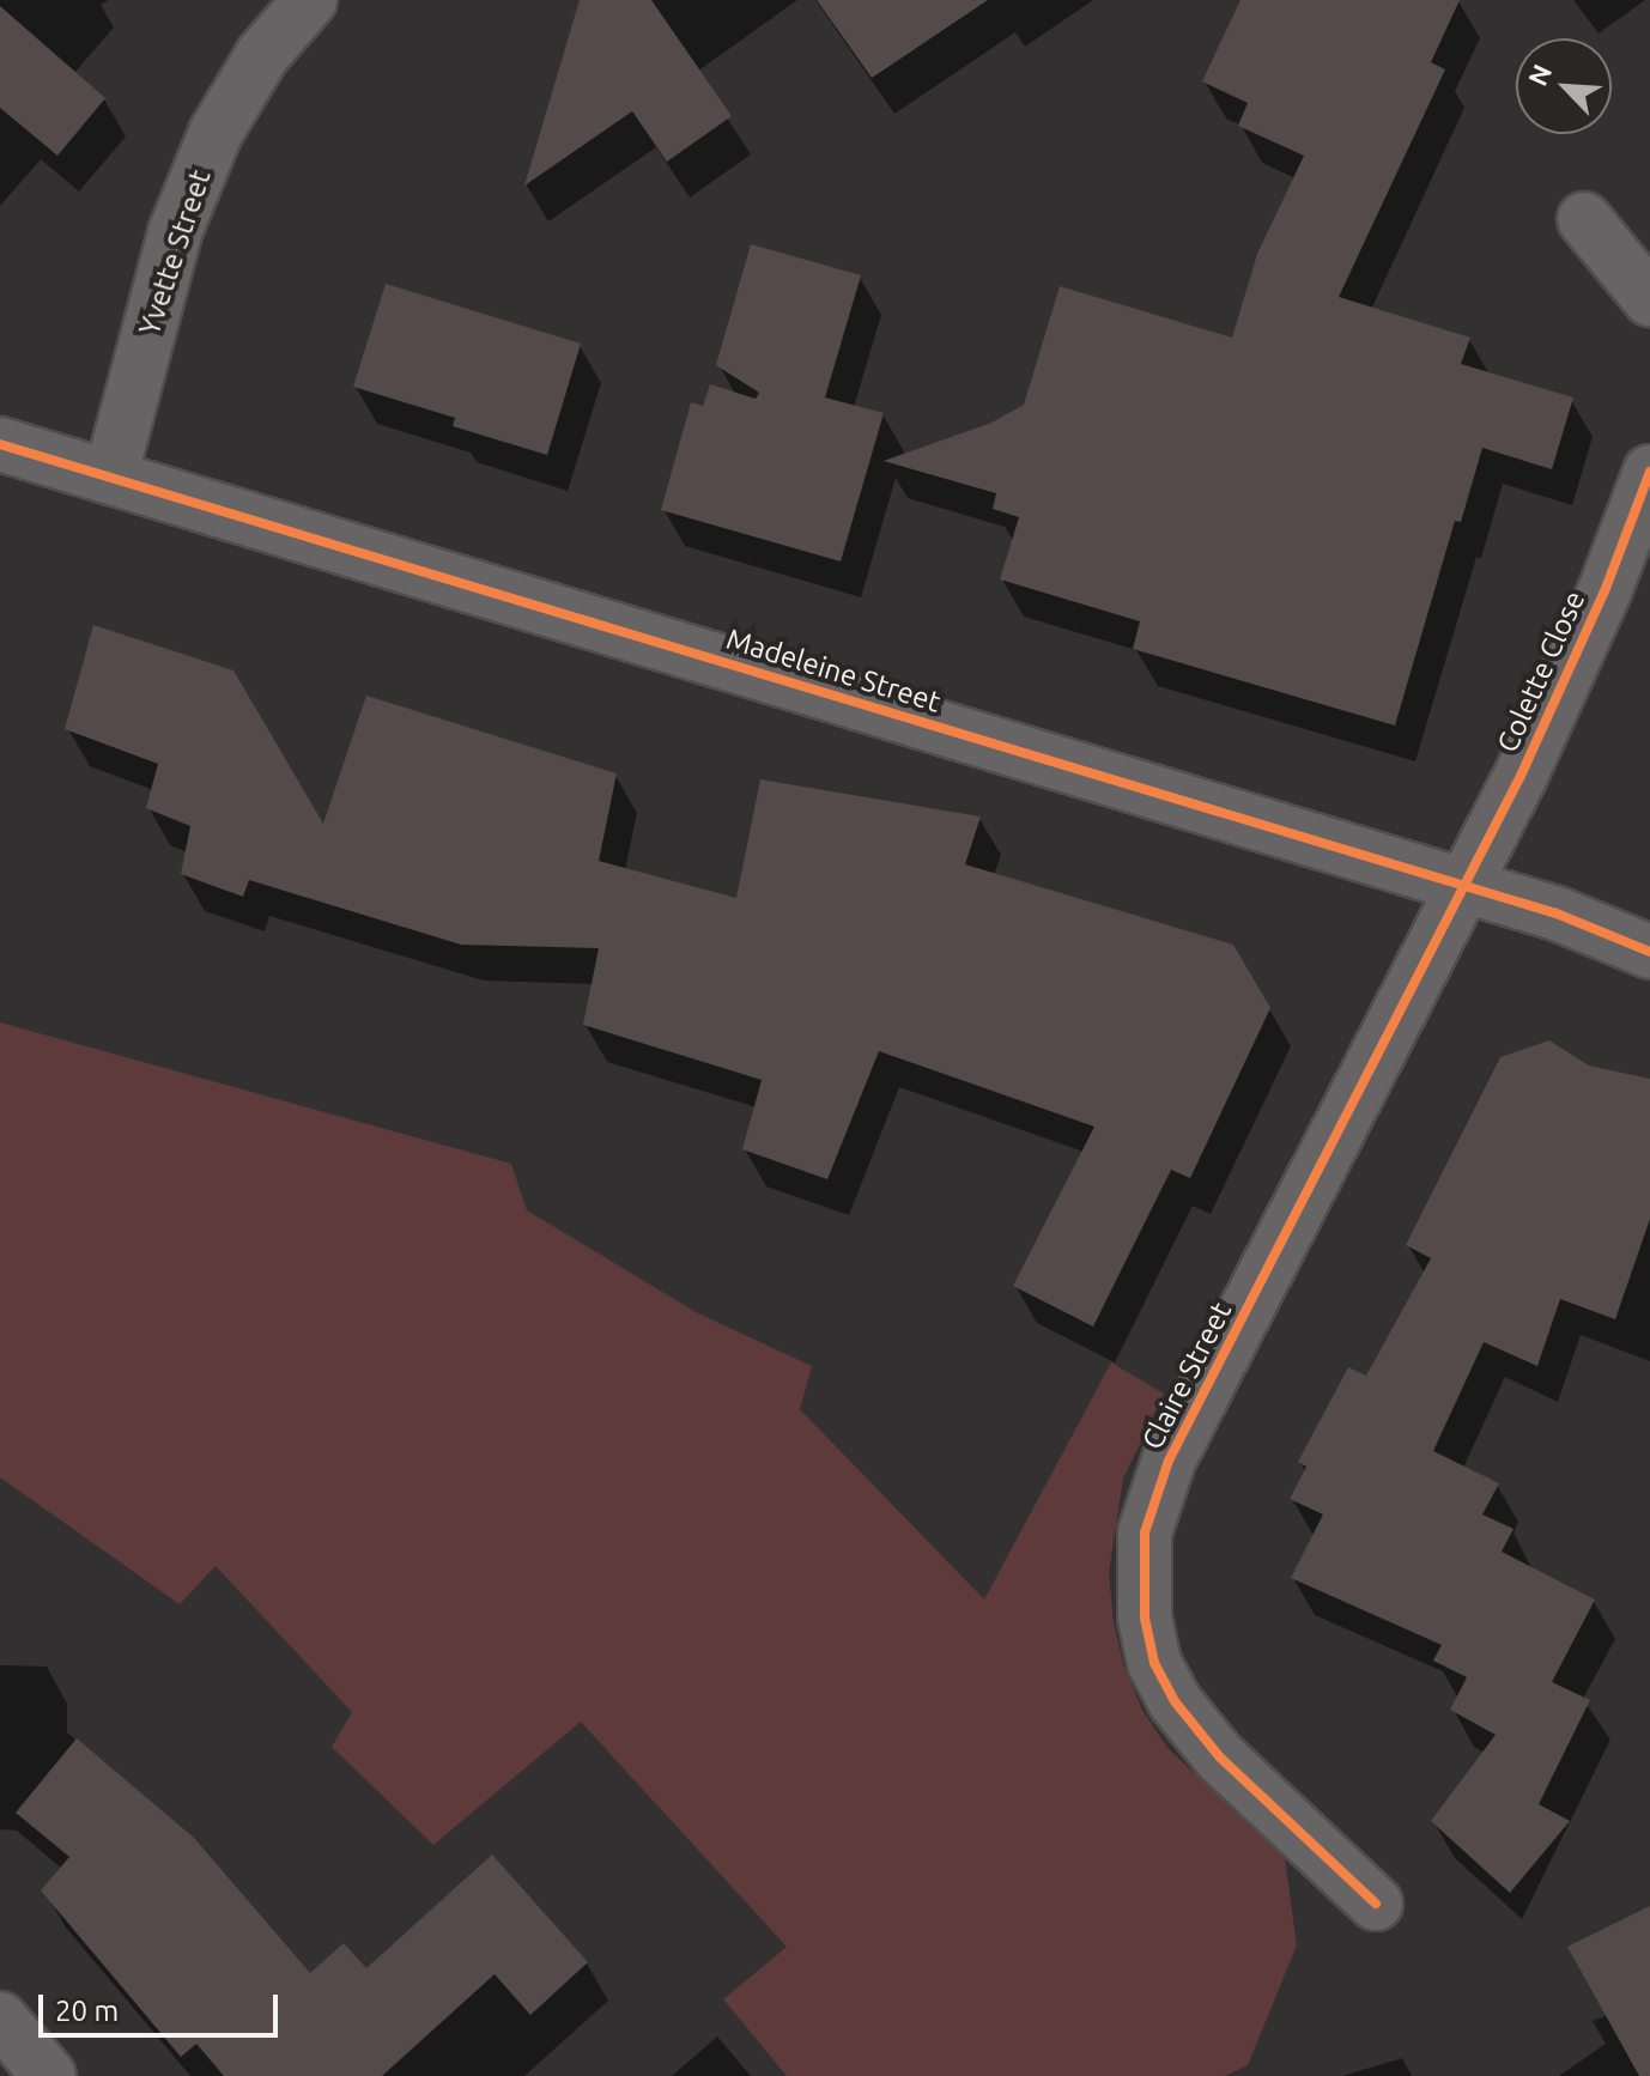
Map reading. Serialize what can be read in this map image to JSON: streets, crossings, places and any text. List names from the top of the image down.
{
  "streets": {
    "street": [
      "Yvette Street",
      "Madeleine Street",
      "Colette Close",
      "Claire Street"
    ]
  },
  "crossings": [
    ["Yvette Street", "Madeleine Street"],
    ["Madeleine Street", "Colette Close"],
    ["Madeleine Street", "Claire Street"],
    ["Colette Close", "Claire Street"]
  ],
  "scale_bar": "20 m",
  "north": "top left"
}
